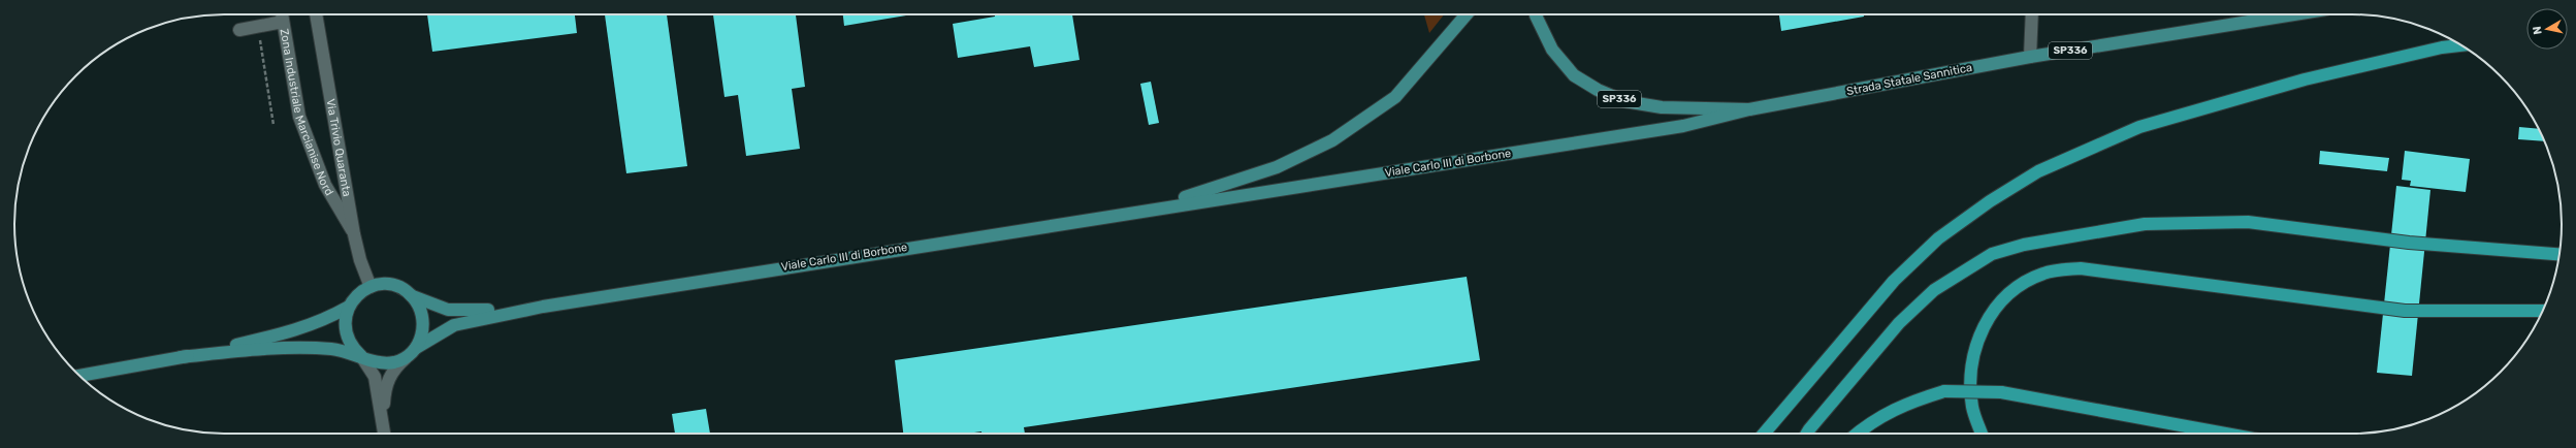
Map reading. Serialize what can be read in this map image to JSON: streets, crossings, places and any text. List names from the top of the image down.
{
  "streets": {
    "main road": ["SP336", "Strada Statale Sannitica", "Viale Carlo III di Borbone"],
    "street": ["Zona Industriale Marcianise Nord", "Via Trivio Quaranta"]
  },
  "crossings": [
    ["Strada Statale Sannitica", "Viale Carlo III di Borbone"],
    ["Zona Industriale Marcianise Nord", "Via Trivio Quaranta"],
    ["Via Trivio Quaranta", "Viale Carlo III di Borbone"]
  ],
  "north": "left"
}
